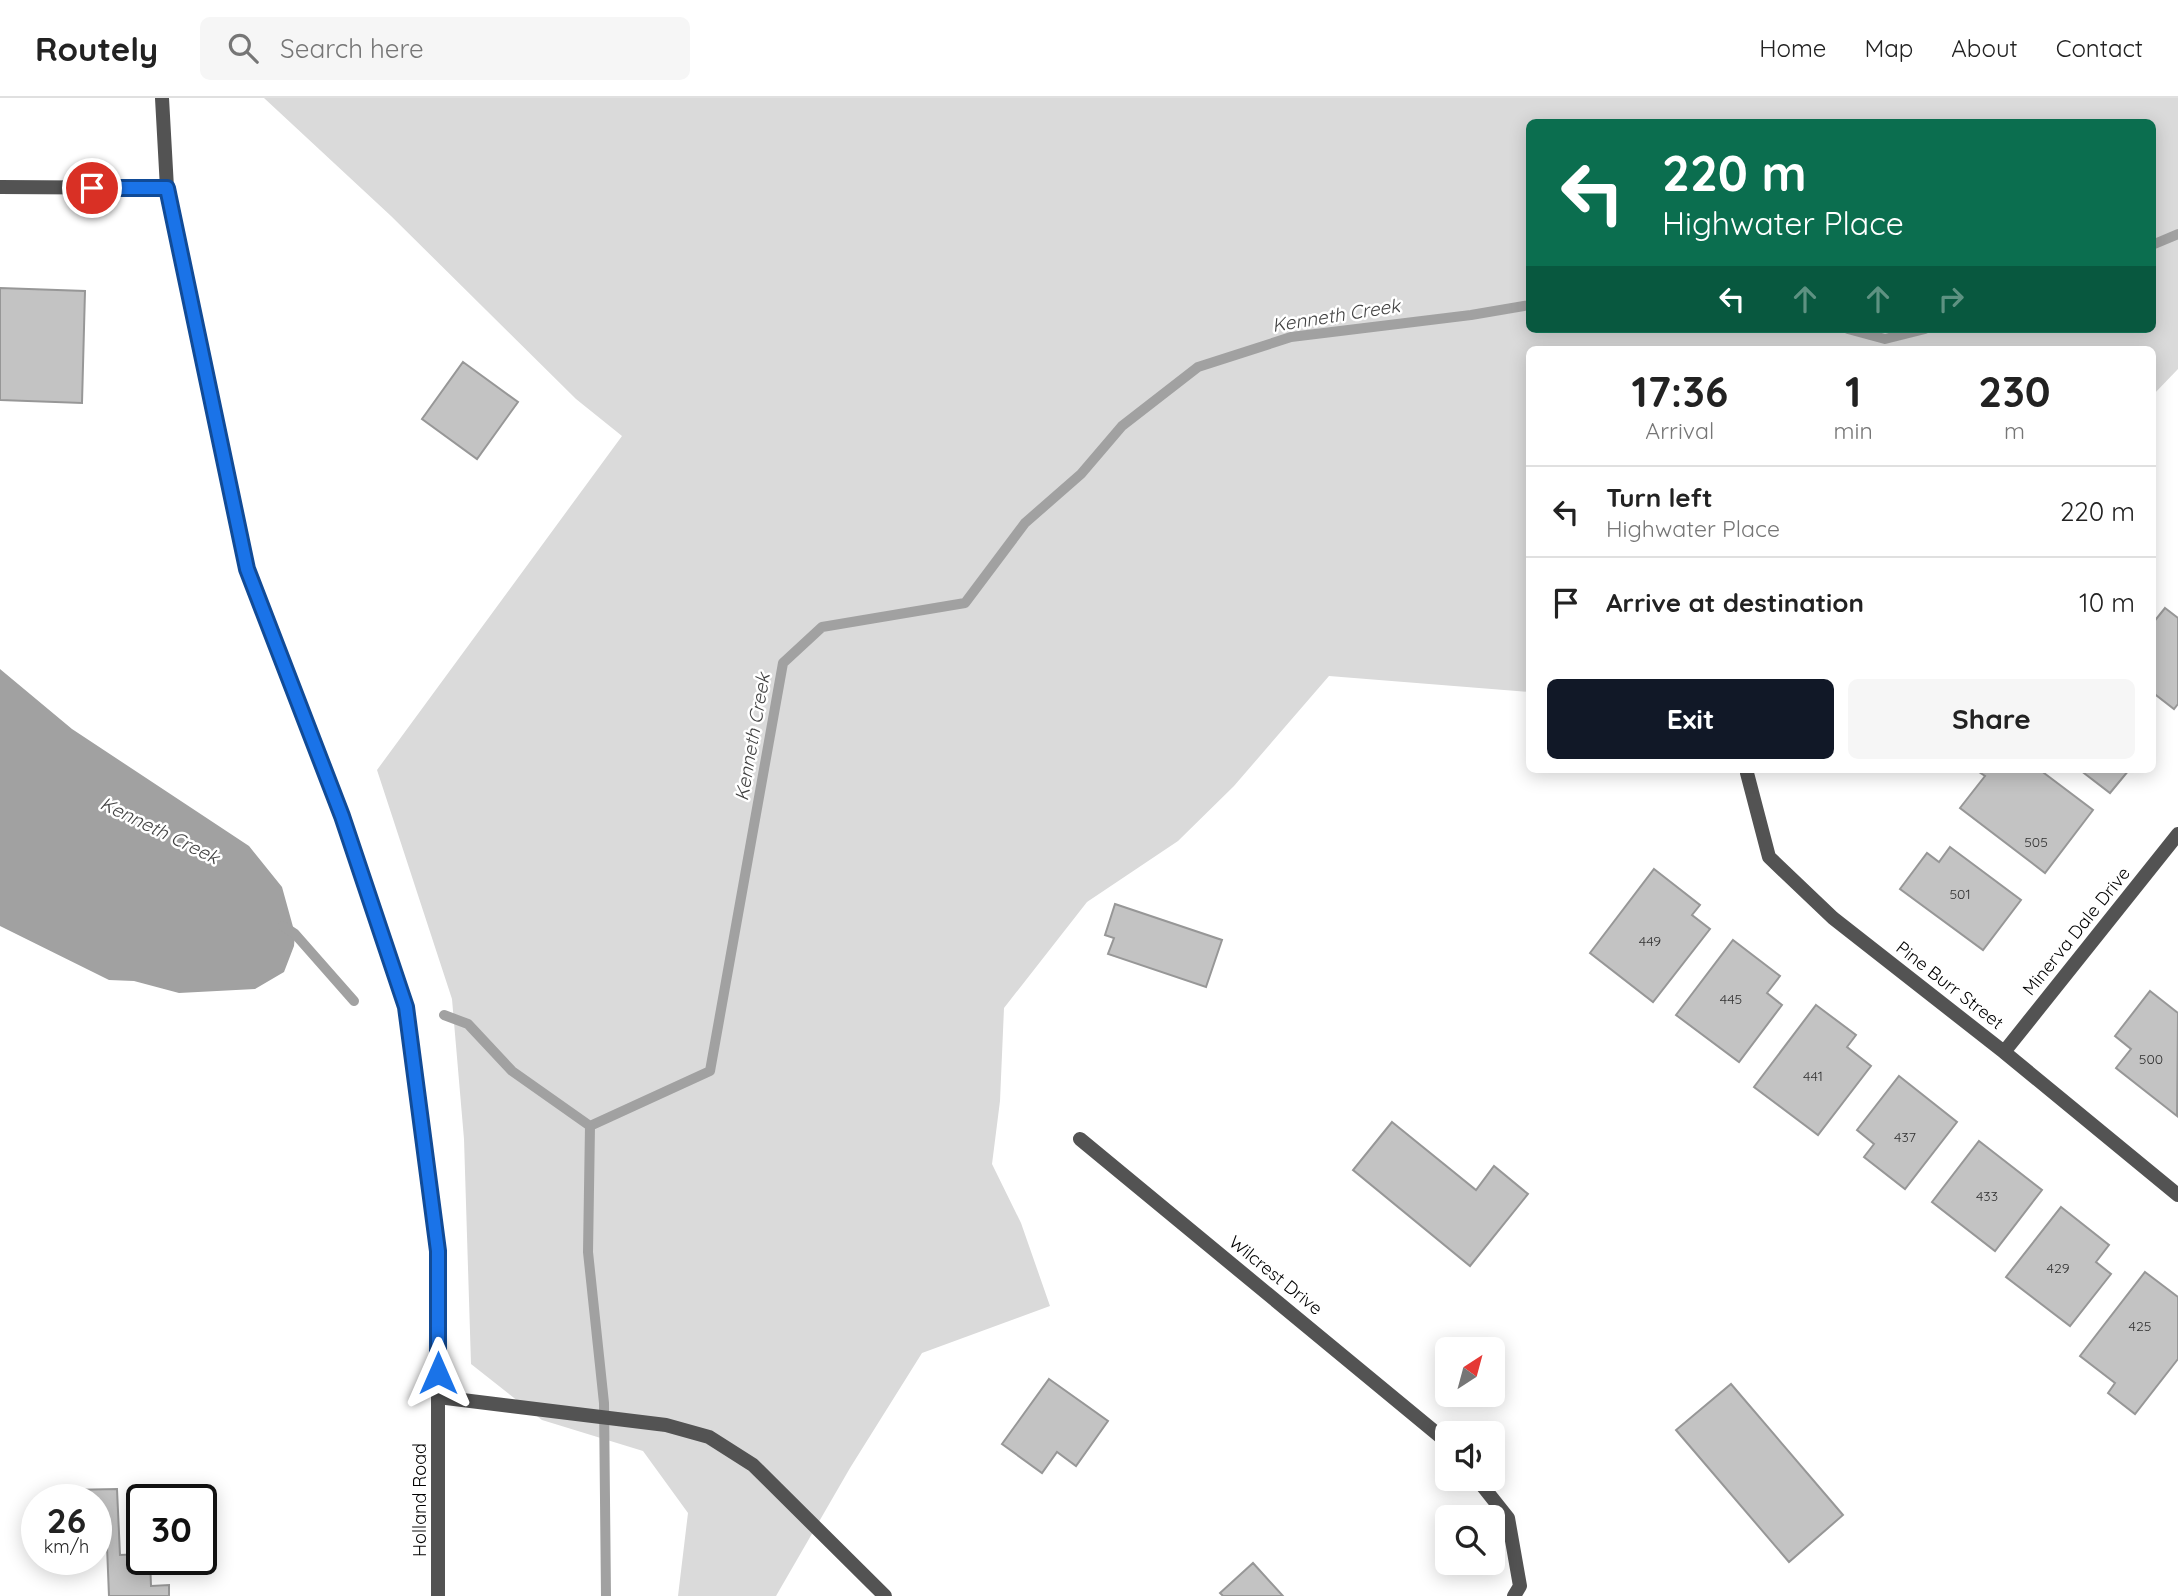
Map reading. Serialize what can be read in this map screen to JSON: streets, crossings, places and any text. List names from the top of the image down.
{
  "streets": {
    "street": [
      "Minerva Dale Drive",
      "Pine Burr Street",
      "Wilcrest Drive",
      "Holland Road"
    ]
  },
  "crossings": [
    ["Minerva Dale Drive", "Pine Burr Street"]
  ],
  "water": ["Kenneth Creek"],
  "house_numbers": [
    "505",
    "501",
    "449",
    "445",
    "500",
    "441",
    "437",
    "433",
    "429",
    "425"
  ],
  "north": "top right",
  "page": {
    "header": "Routely",
    "search": "Search here",
    "nav": [
      "Home",
      "Map",
      "About",
      "Contact"
    ],
    "turn": ["220 m", "Highwater Place"],
    "eta": [
      "17:36",
      "Arrival",
      "1",
      "min",
      "230",
      "m"
    ],
    "list": [
      {
        "name": "Turn left",
        "note": "Highwater Place",
        "value": "220 m"
      },
      {
        "name": "Arrive at destination",
        "value": "10 m"
      }
    ],
    "buttons": ["Exit", "Share"],
    "speed": "26 km/h",
    "limit": "30"
  }
}
